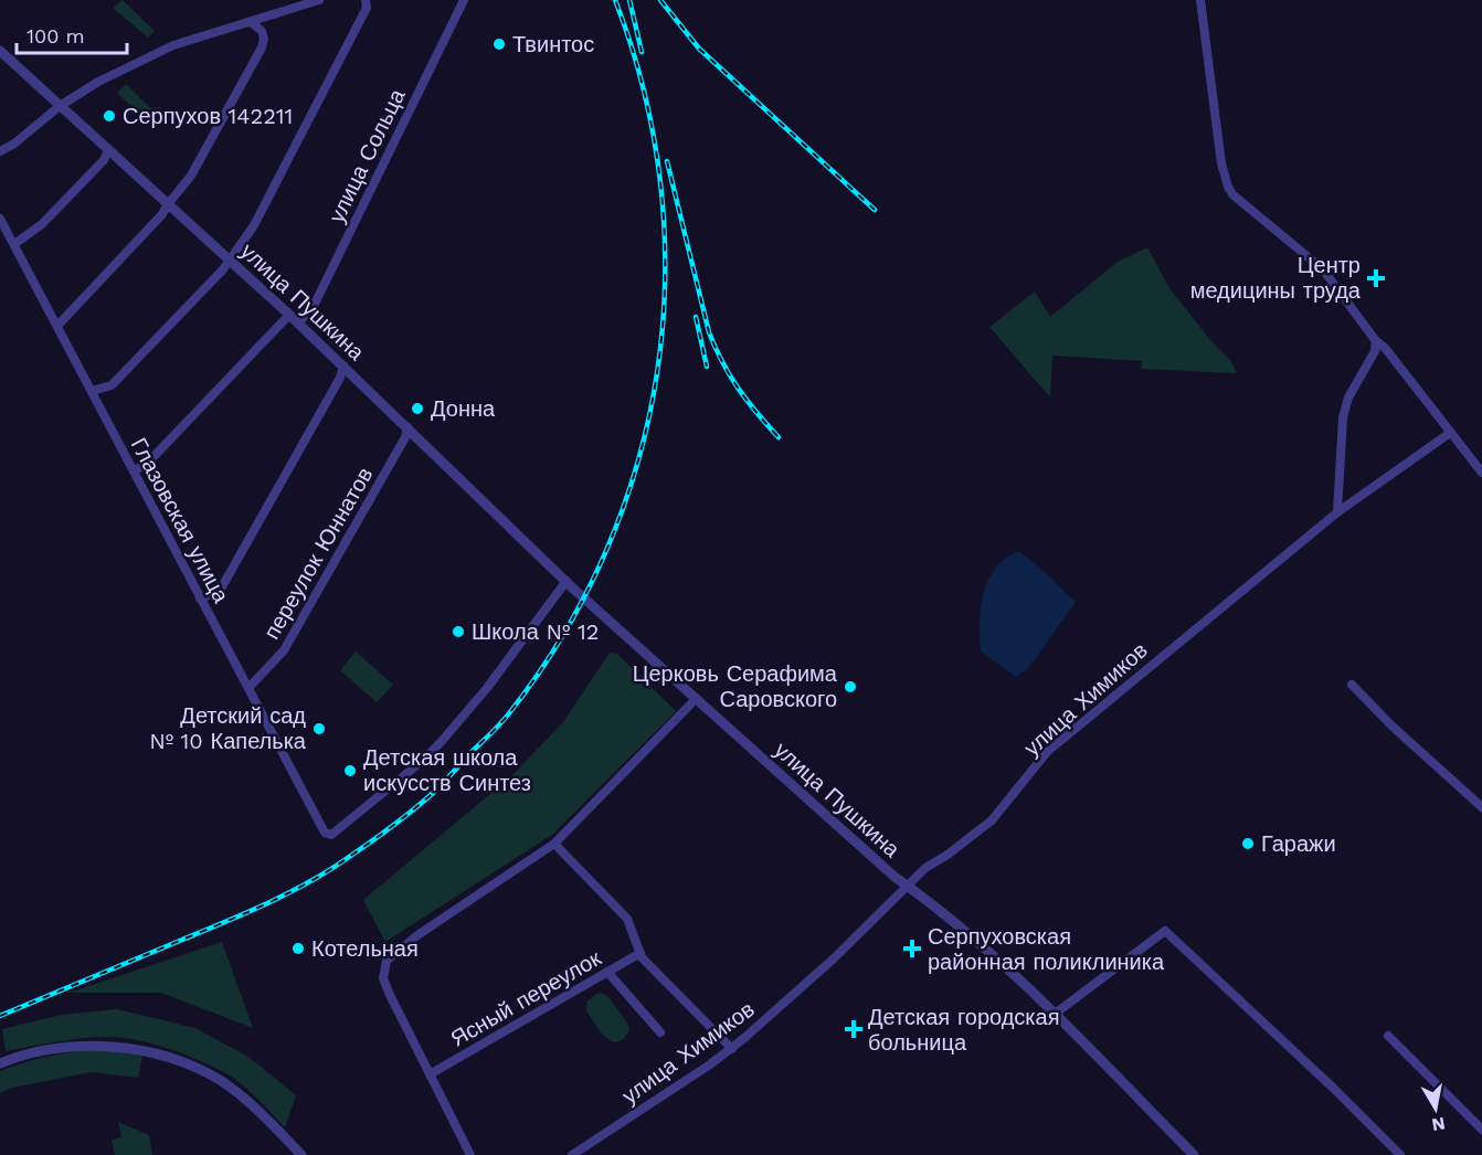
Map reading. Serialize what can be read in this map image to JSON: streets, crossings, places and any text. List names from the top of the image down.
{
  "streets": {
    "street": [
      "улица Сольца",
      "улица Пушкина",
      "Глазовская улица",
      "переулок Юннатов",
      "улица Химиков",
      "Ясный переулок"
    ]
  },
  "crossings": [
    ["улица Сольца", "улица Пушкина"],
    ["улица Пушкина", "Глазовская улица"],
    ["улица Пушкина", "переулок Юннатов"],
    ["улица Пушкина", "улица Химиков"],
    ["Глазовская улица", "переулок Юннатов"]
  ],
  "places": {
    "other": [
      "Твинтос",
      "Серпухов 142211",
      "Донна",
      "Школа № 12",
      "Церковь Серафима Саровского",
      "Детский сад № 10 Капелька",
      "Детская школа искусств Синтез",
      "Гаражи",
      "Котельная"
    ],
    "health": ["Центр медицины труда", "Серпуховская районная поликлиника", "Детская городская больница"]
  },
  "scale_bar": "100 m",
  "north": "bottom"
}
